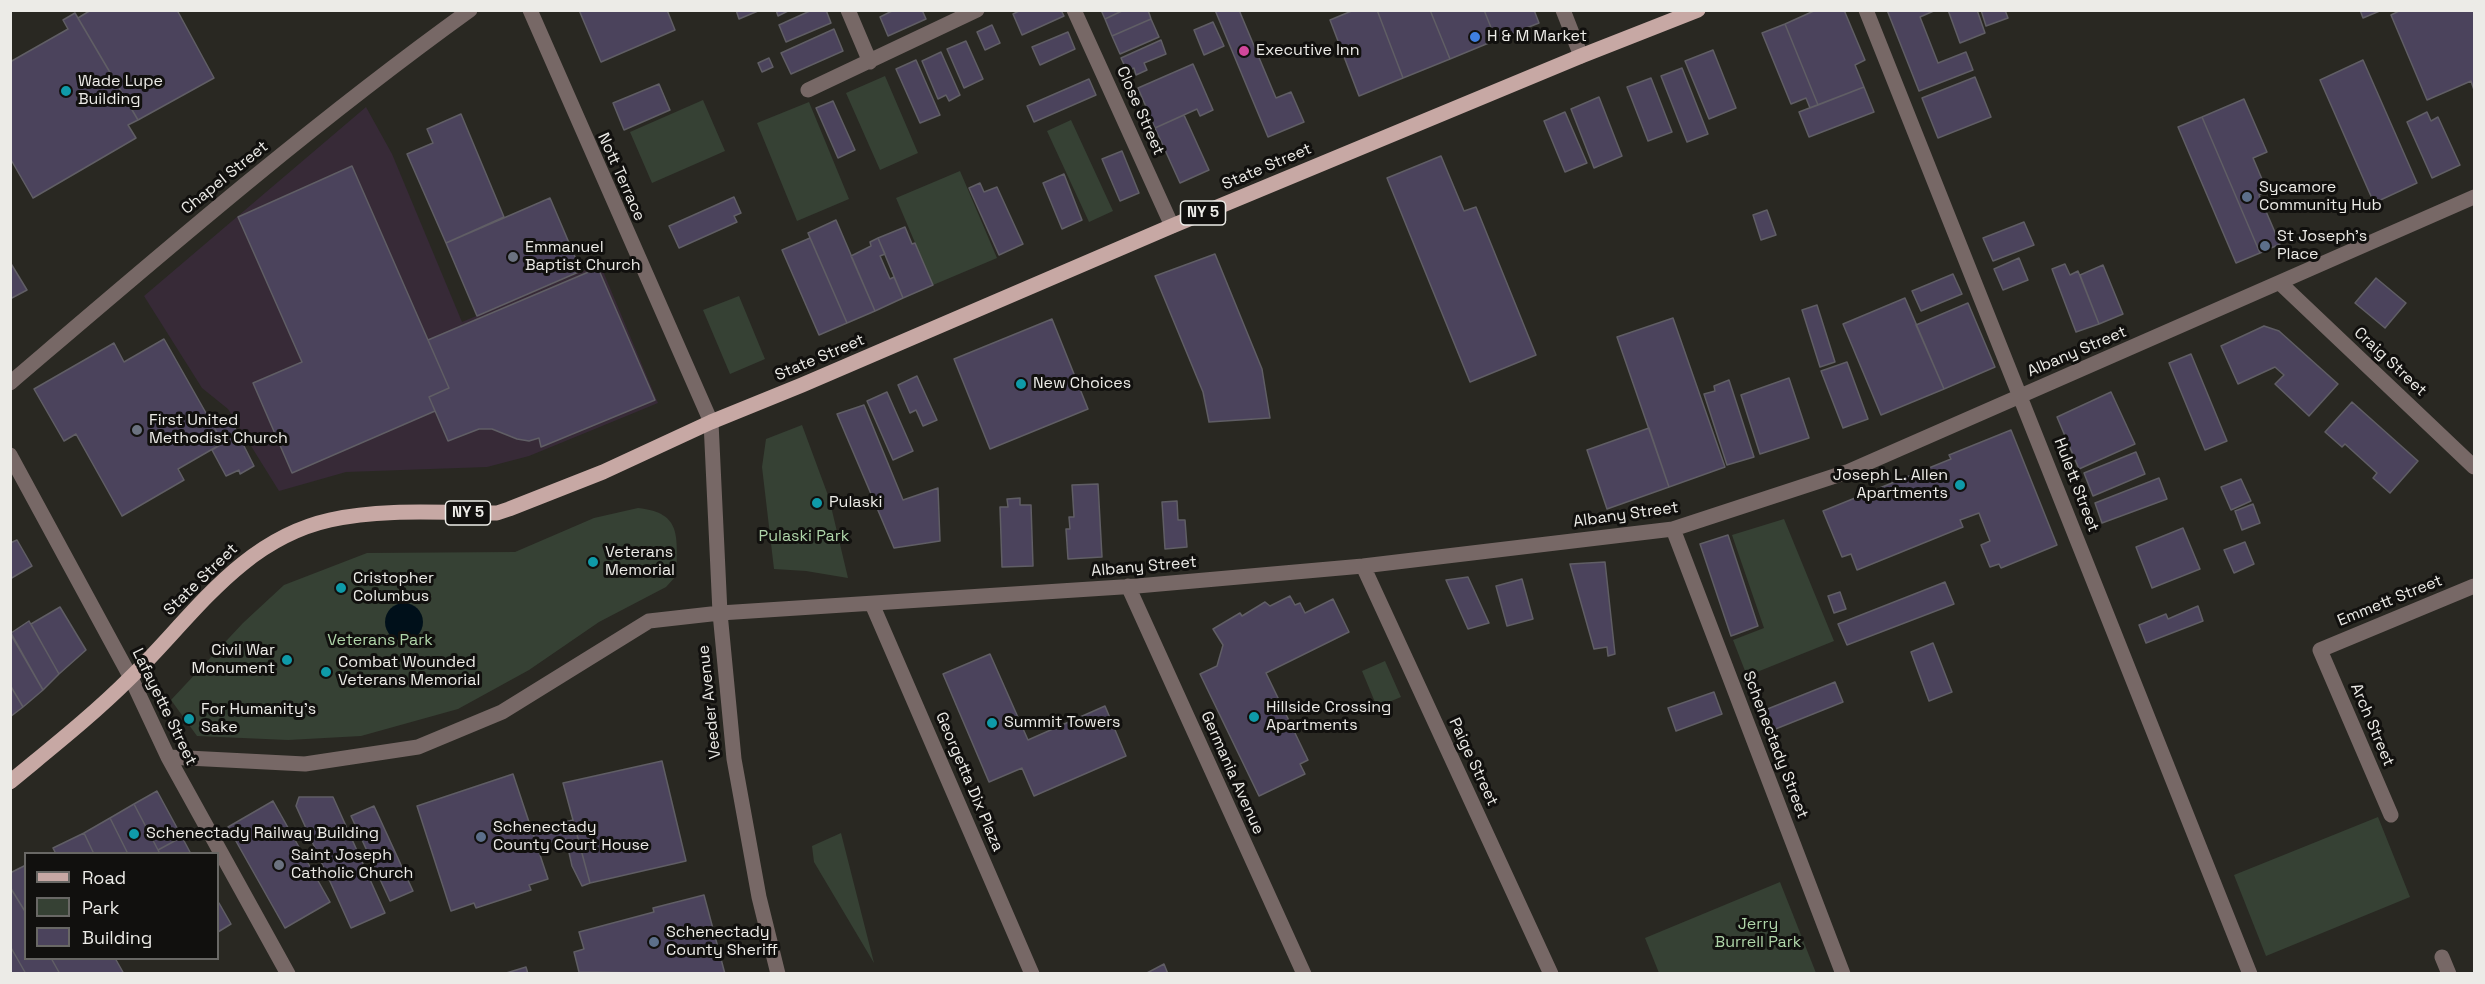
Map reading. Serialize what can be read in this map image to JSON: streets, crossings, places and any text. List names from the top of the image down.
{
  "streets": {
    "main road": ["State Street", "NY 5"],
    "street": [
      "Close Street",
      "Nott Terrace",
      "Chapel Street",
      "Albany Street",
      "Craig Street",
      "Hulett Street",
      "Emmett Street",
      "Veeder Avenue",
      "Lafayette Street",
      "Arch Street",
      "Schenectady Street",
      "Paige Street",
      "Germania Avenue",
      "Georgetta Dix Plaza"
    ]
  },
  "crossings": [
    ["Close Street", "State Street"],
    ["State Street", "Nott Terrace"],
    ["State Street", "Veeder Avenue"],
    ["State Street", "Lafayette Street"],
    ["Nott Terrace", "Veeder Avenue"],
    ["Albany Street", "Craig Street"],
    ["Albany Street", "Hulett Street"],
    ["Albany Street", "Veeder Avenue"],
    ["Albany Street", "Schenectady Street"],
    ["Albany Street", "Paige Street"],
    ["Albany Street", "Germania Avenue"],
    ["Albany Street", "Georgetta Dix Plaza"],
    ["Emmett Street", "Arch Street"]
  ],
  "parks": ["Pulaski Park", "Veterans Park", "Jerry Burrell Park"],
  "places": [
    "H & M Market",
    "Executive Inn",
    "Wade Lupe Building",
    "Sycamore Community Hub",
    "St Joseph's Place",
    "Emmanuel Baptist Church",
    "New Choices",
    "First United Methodist Church",
    "Joseph L. Allen Apartments",
    "Pulaski",
    "Veterans Memorial",
    "Cristopher Columbus",
    "Civil War Monument",
    "Combat Wounded Veterans Memorial",
    "Hillside Crossing Apartments",
    "For Humanity's Sake",
    "Summit Towers",
    "Schenectady Railway Building",
    "Schenectady County Court House",
    "Saint Joseph Catholic Church",
    "Schenectady County Sheriff"
  ],
  "legend": ["Road", "Park", "Building"]
}
